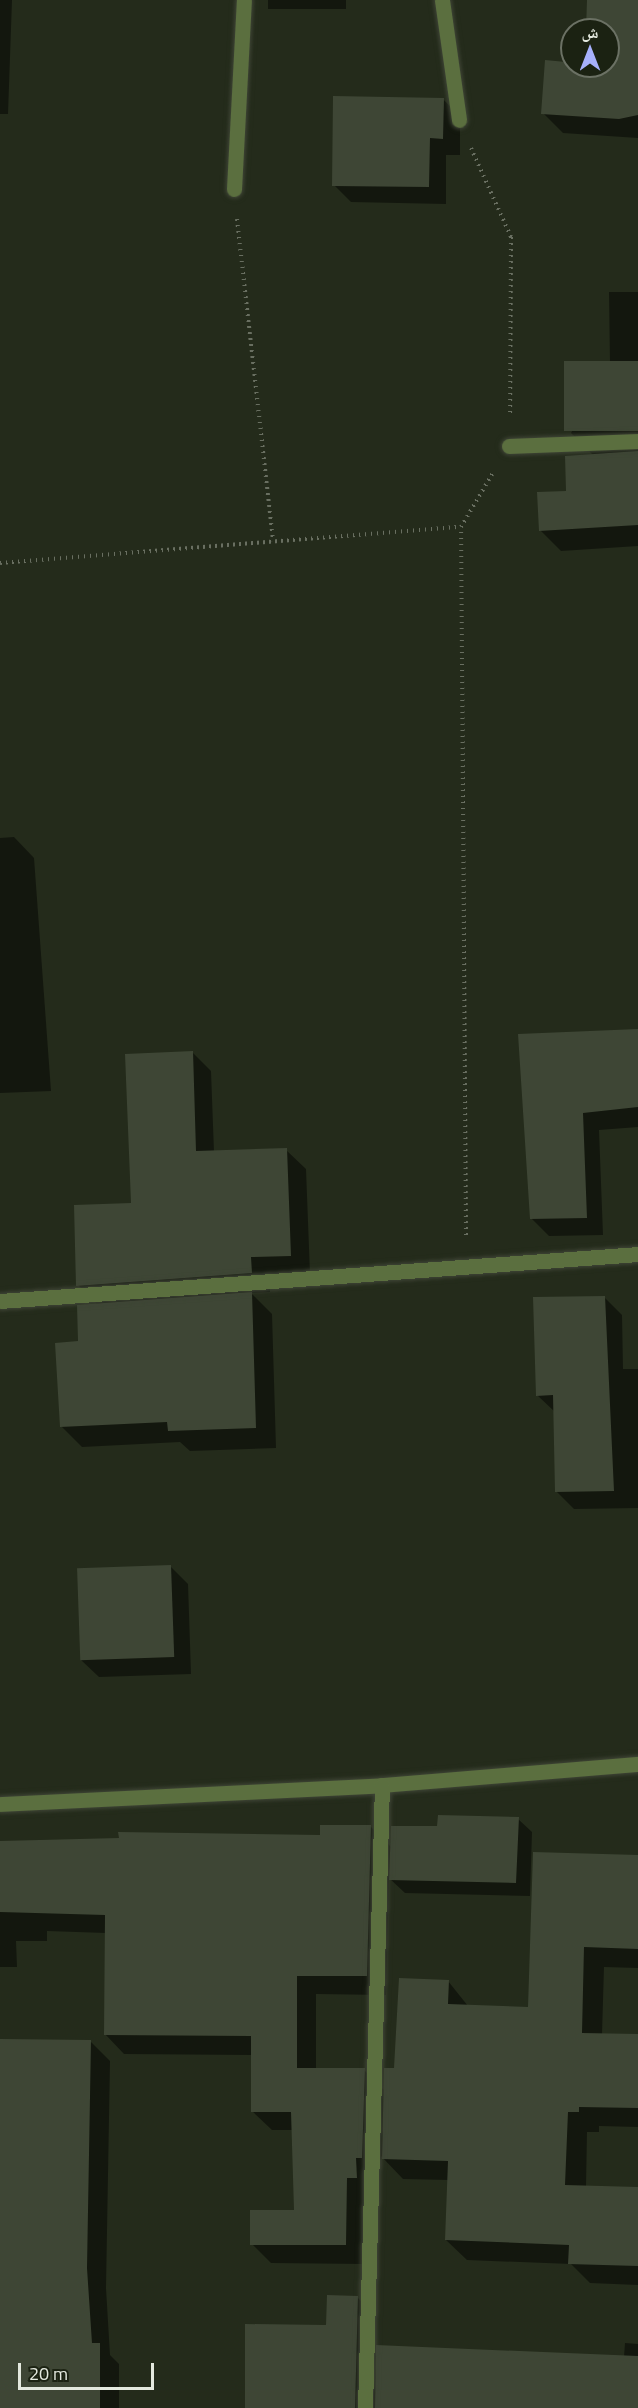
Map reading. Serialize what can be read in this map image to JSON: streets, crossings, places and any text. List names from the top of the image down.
{
  "scale_bar": "20 m",
  "north": "top"
}
